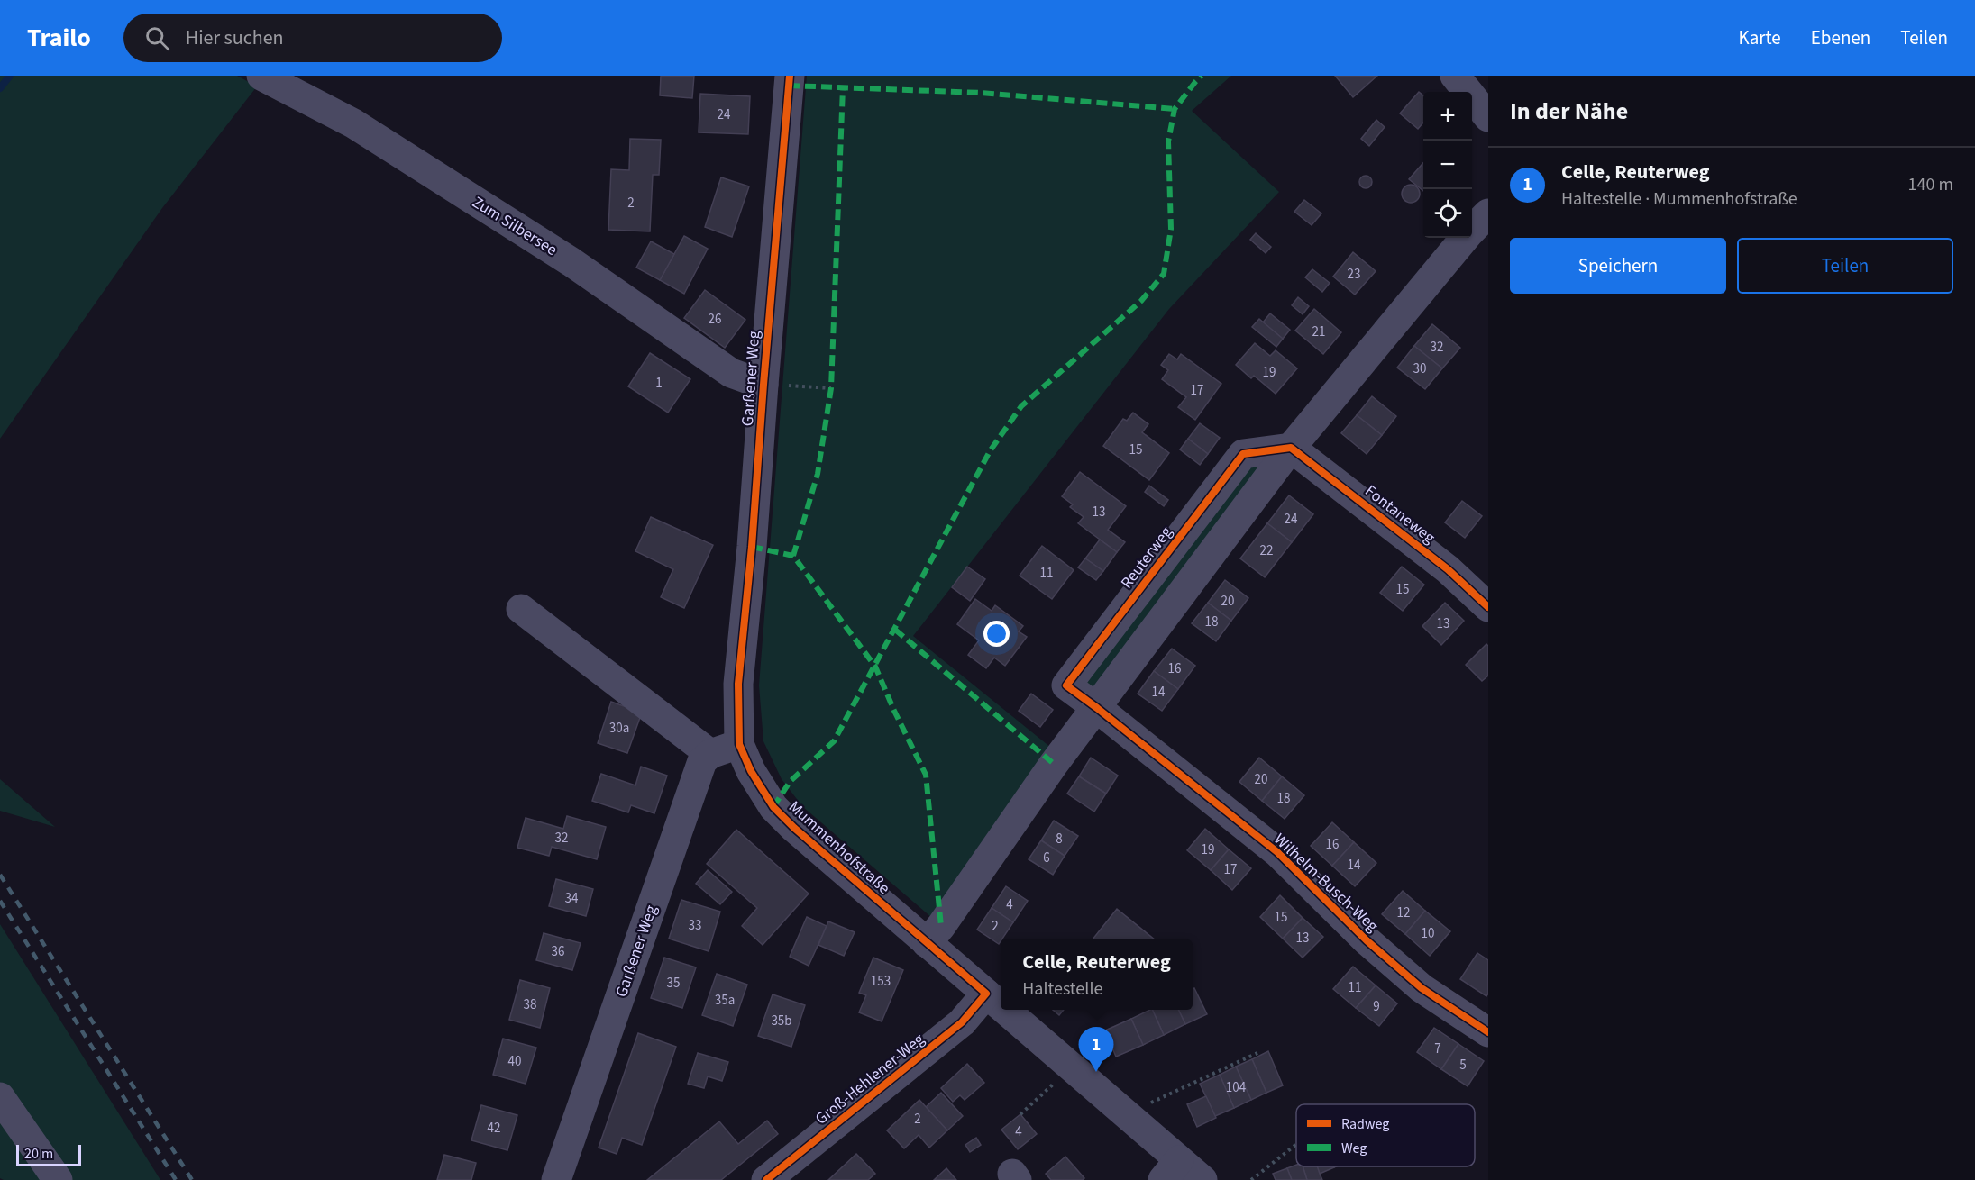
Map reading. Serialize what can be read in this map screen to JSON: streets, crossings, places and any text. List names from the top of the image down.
{
  "streets": {
    "street": [
      "Zum Silbersee",
      "Garßener Weg",
      "Fontaneweg",
      "Mummenhofstraße",
      "Wilhelm-Busch-Weg",
      "Groß-Hehlener-Weg"
    ],
    "cycle path": ["Reuterweg"]
  },
  "crossings": [
    ["Zum Silbersee", "Garßener Weg"],
    ["Garßener Weg", "Mummenhofstraße"],
    ["Mummenhofstraße", "Groß-Hehlener-Weg"]
  ],
  "house_numbers": [
    "24",
    "2",
    "23",
    "26",
    "21",
    "32",
    "30",
    "19",
    "1",
    "17",
    "15",
    "13",
    "24",
    "22",
    "11",
    "15",
    "20",
    "18",
    "13",
    "16",
    "14",
    "30a",
    "20",
    "18",
    "32",
    "8",
    "16",
    "19",
    "6",
    "14",
    "17",
    "34",
    "4",
    "12",
    "15",
    "33",
    "2",
    "10",
    "13",
    "36",
    "153",
    "35",
    "11",
    "35a",
    "38",
    "9",
    "35b",
    "7",
    "40",
    "5",
    "104",
    "2",
    "42",
    "4"
  ],
  "legend": ["Radweg", "Weg"],
  "scale_bar": "20 m",
  "page": {
    "header": "Trailo",
    "search": "Hier suchen",
    "nav": ["Karte", "Ebenen", "Teilen"],
    "heading": "In der Nähe",
    "map_buttons": ["+", "−"],
    "list": [
      {
        "mark": "1",
        "name": "Celle, Reuterweg",
        "note": "Haltestelle · Mummenhofstraße",
        "value": "140 m"
      }
    ],
    "buttons": ["Speichern", "Teilen"],
    "popup": ["Celle, Reuterweg", "Haltestelle"],
    "pins": "1",
    "scale": "20 m"
  }
}
